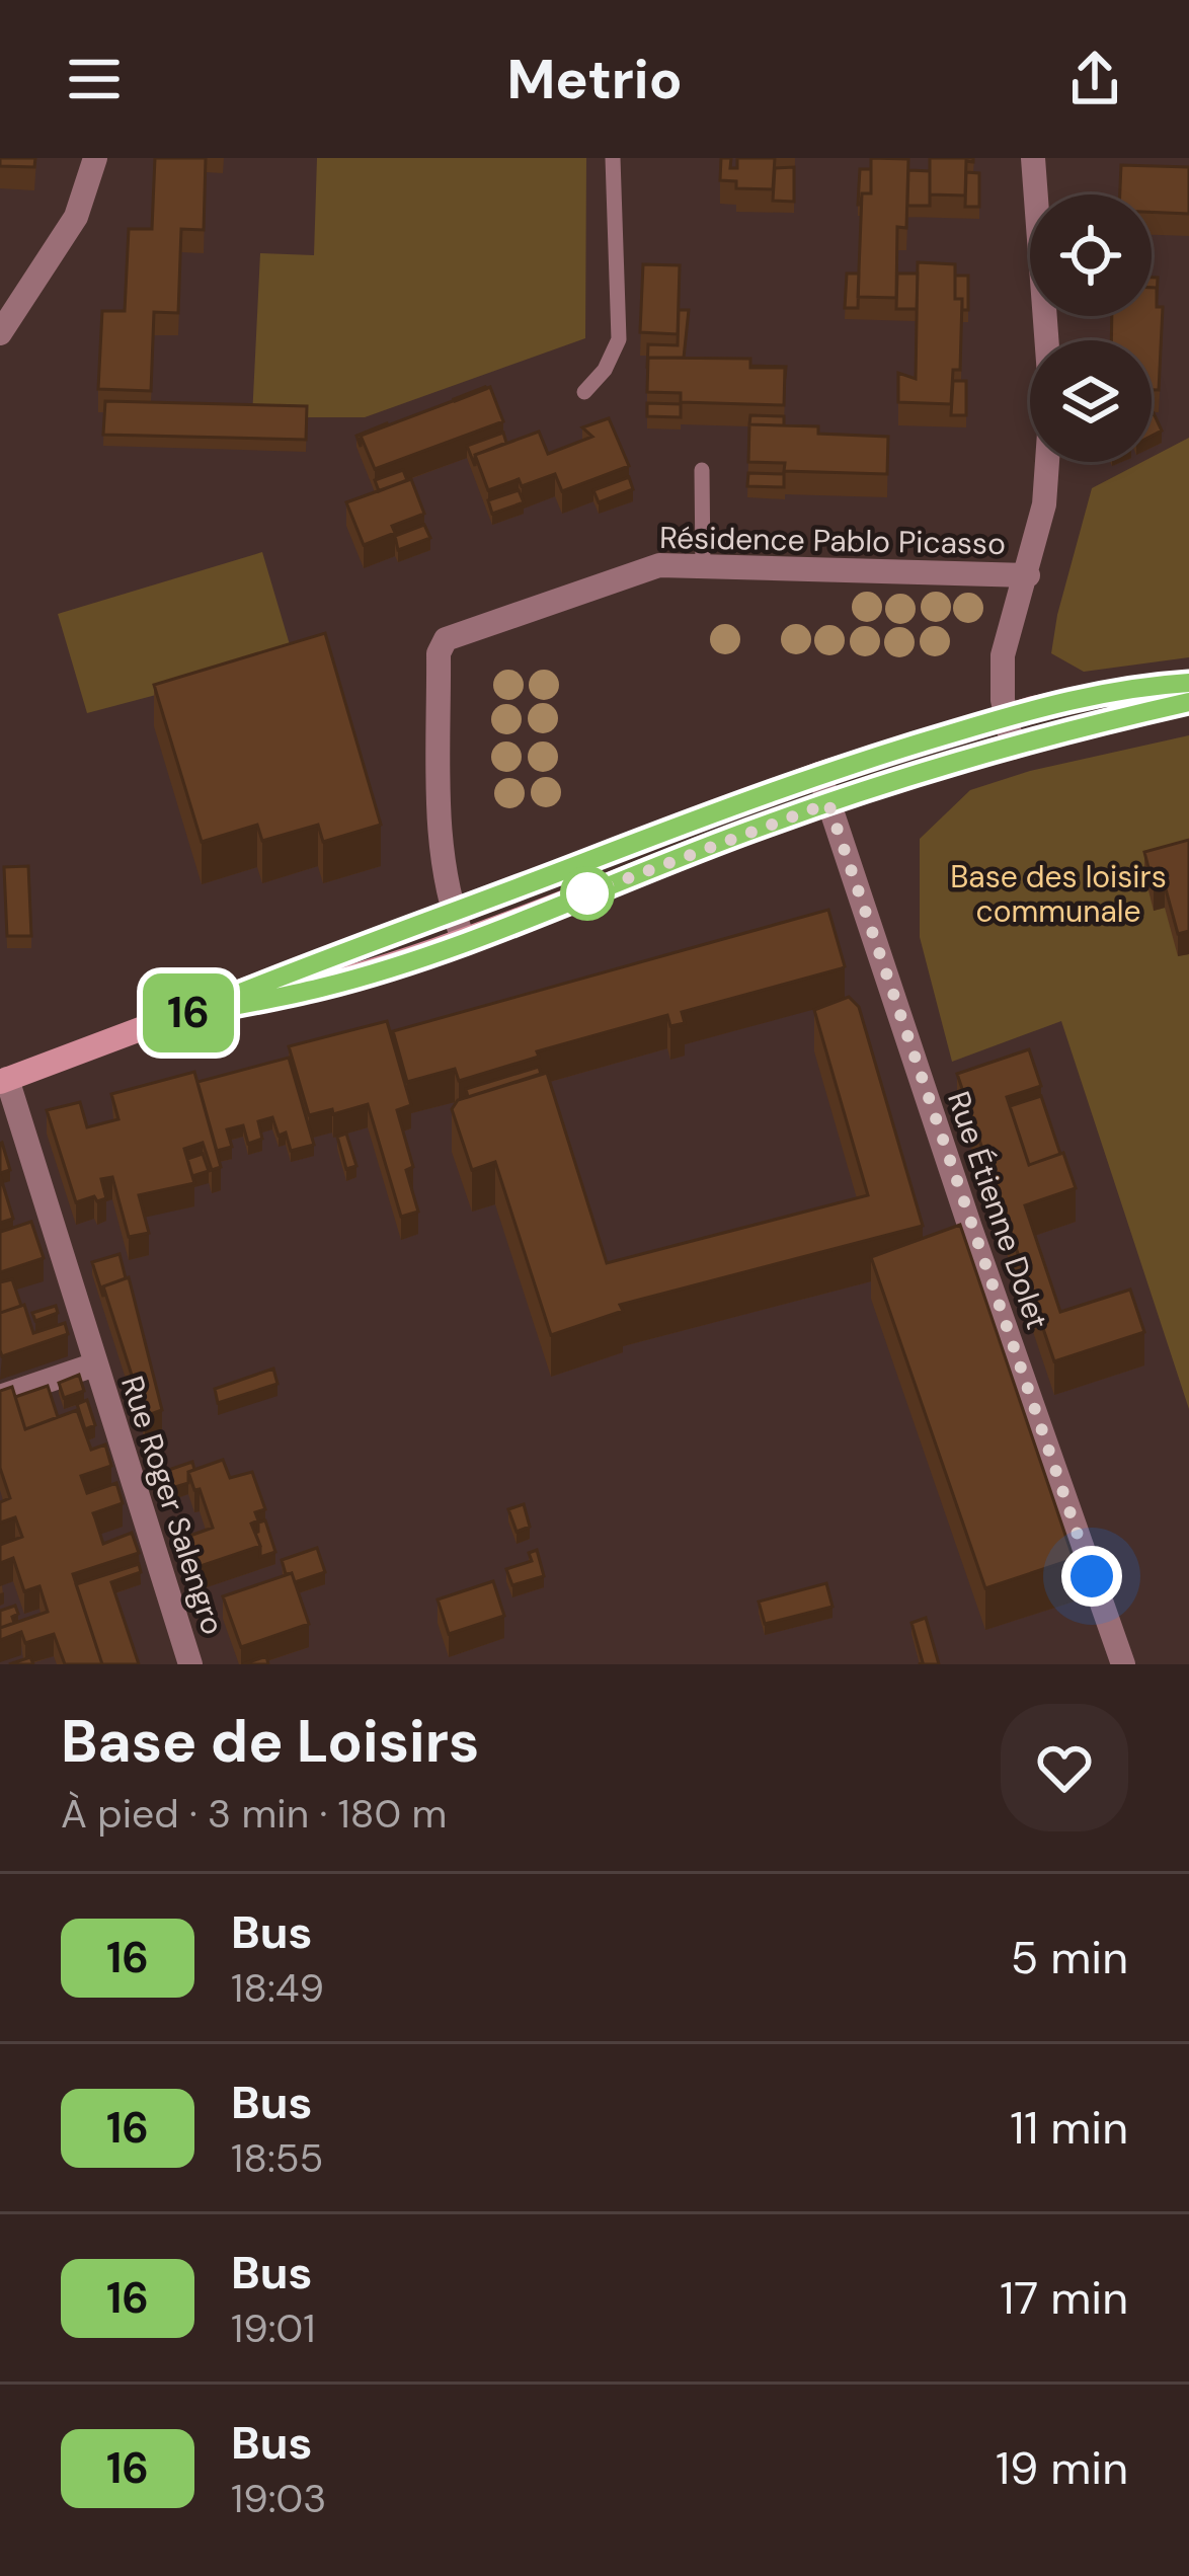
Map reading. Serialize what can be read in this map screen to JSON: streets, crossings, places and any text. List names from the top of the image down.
{
  "streets": {
    "street": ["Résidence Pablo Picasso", "Rue Étienne Dolet", "Rue Roger Salengro"]
  },
  "parks": ["Base des loisirs communale"],
  "lines": ["bus line 16"],
  "page": {
    "header": "Metrio",
    "on_map": "16",
    "heading": ["Base de Loisirs", "À pied · 3 min · 180 m"],
    "list": [
      {
        "mark": "16",
        "name": "Bus",
        "note": "18:49",
        "value": "5 min"
      },
      {
        "mark": "16",
        "name": "Bus",
        "note": "18:55",
        "value": "11 min"
      },
      {
        "mark": "16",
        "name": "Bus",
        "note": "19:01",
        "value": "17 min"
      },
      {
        "mark": "16",
        "name": "Bus",
        "note": "19:03",
        "value": "19 min"
      }
    ]
  }
}
